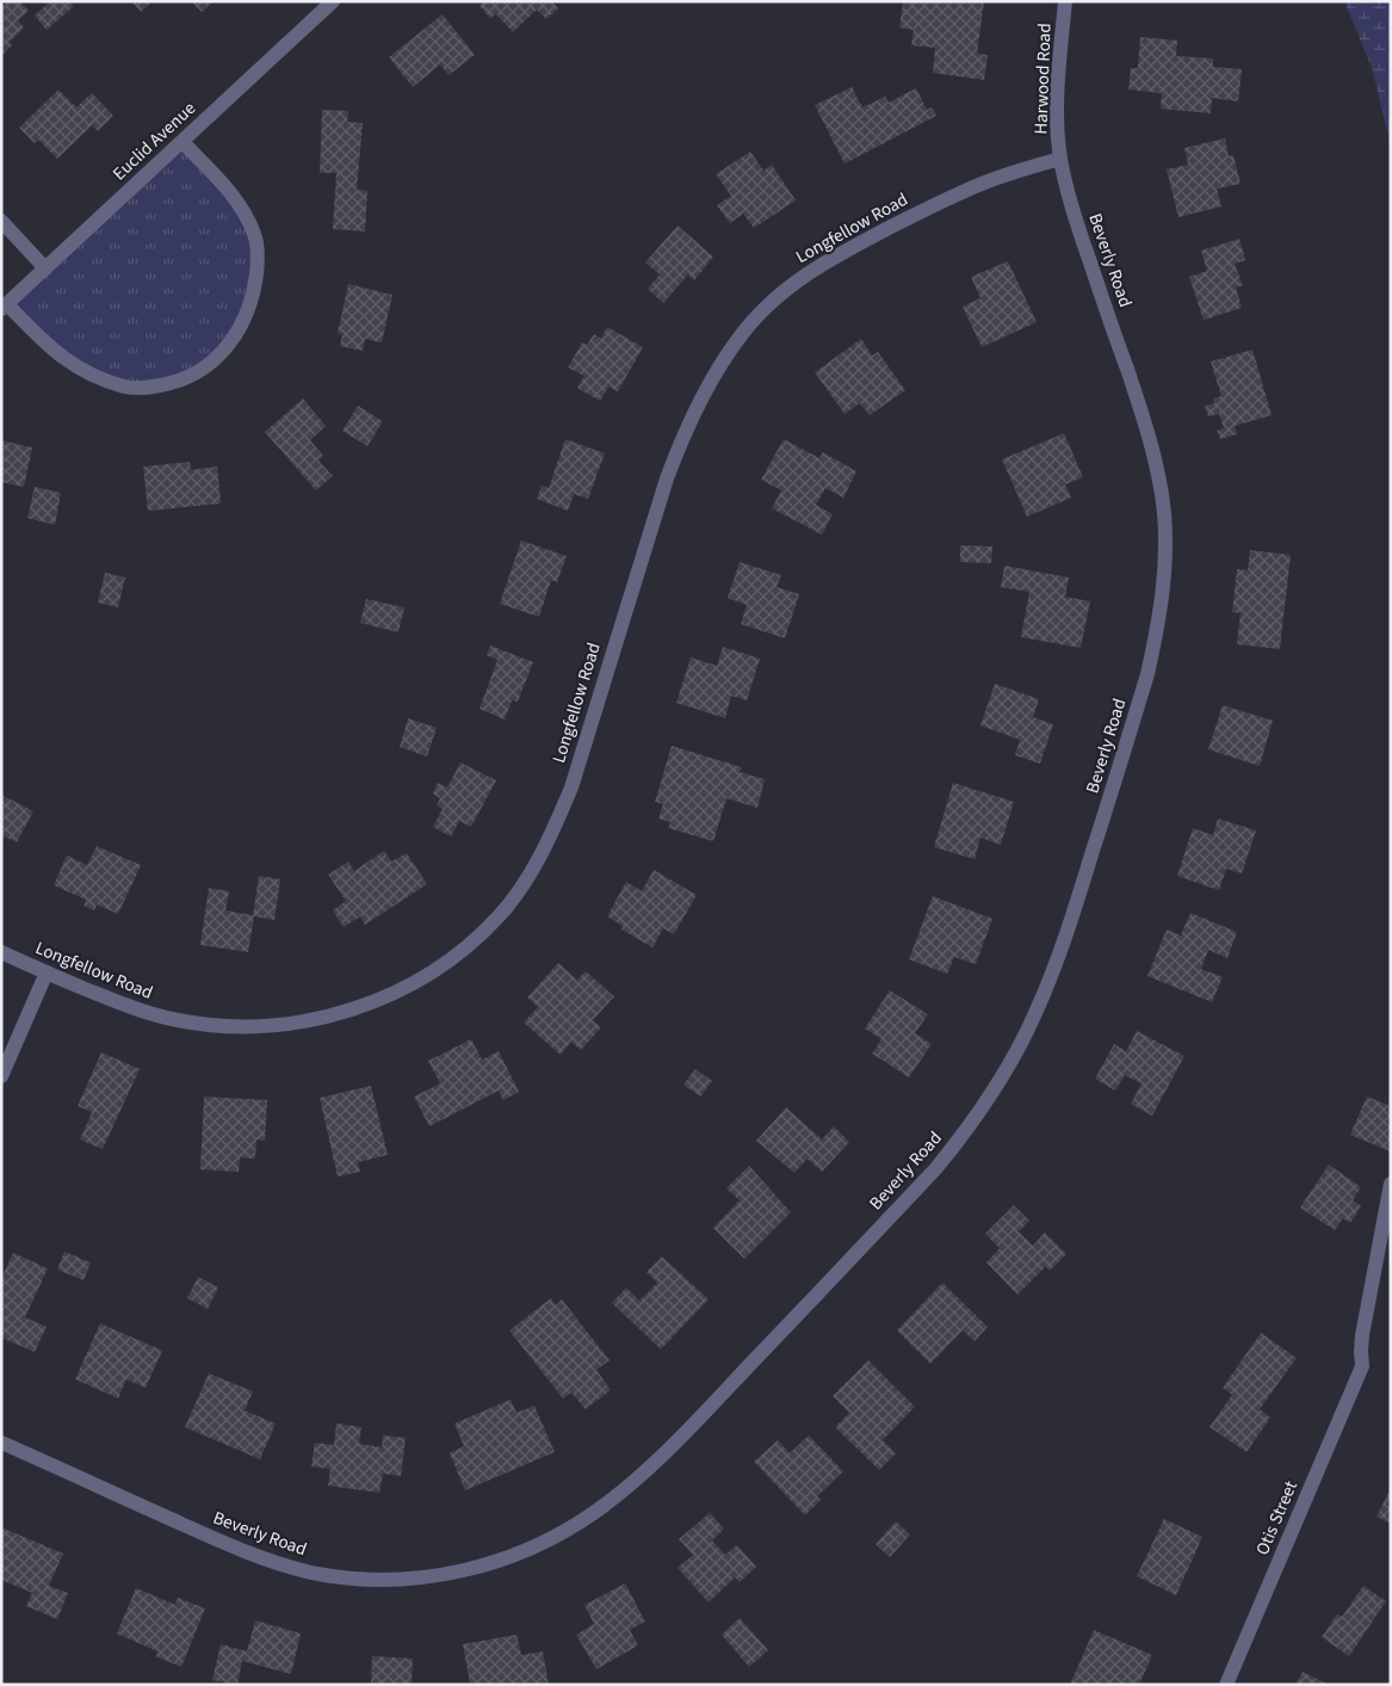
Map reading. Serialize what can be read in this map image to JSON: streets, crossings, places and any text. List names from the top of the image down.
{
  "streets": {
    "street": [
      "Harwood Road",
      "Euclid Avenue",
      "Longfellow Road",
      "Beverly Road",
      "Otis Street"
    ]
  },
  "crossings": [
    ["Harwood Road", "Longfellow Road"],
    ["Harwood Road", "Beverly Road"],
    ["Longfellow Road", "Beverly Road"]
  ]
}
